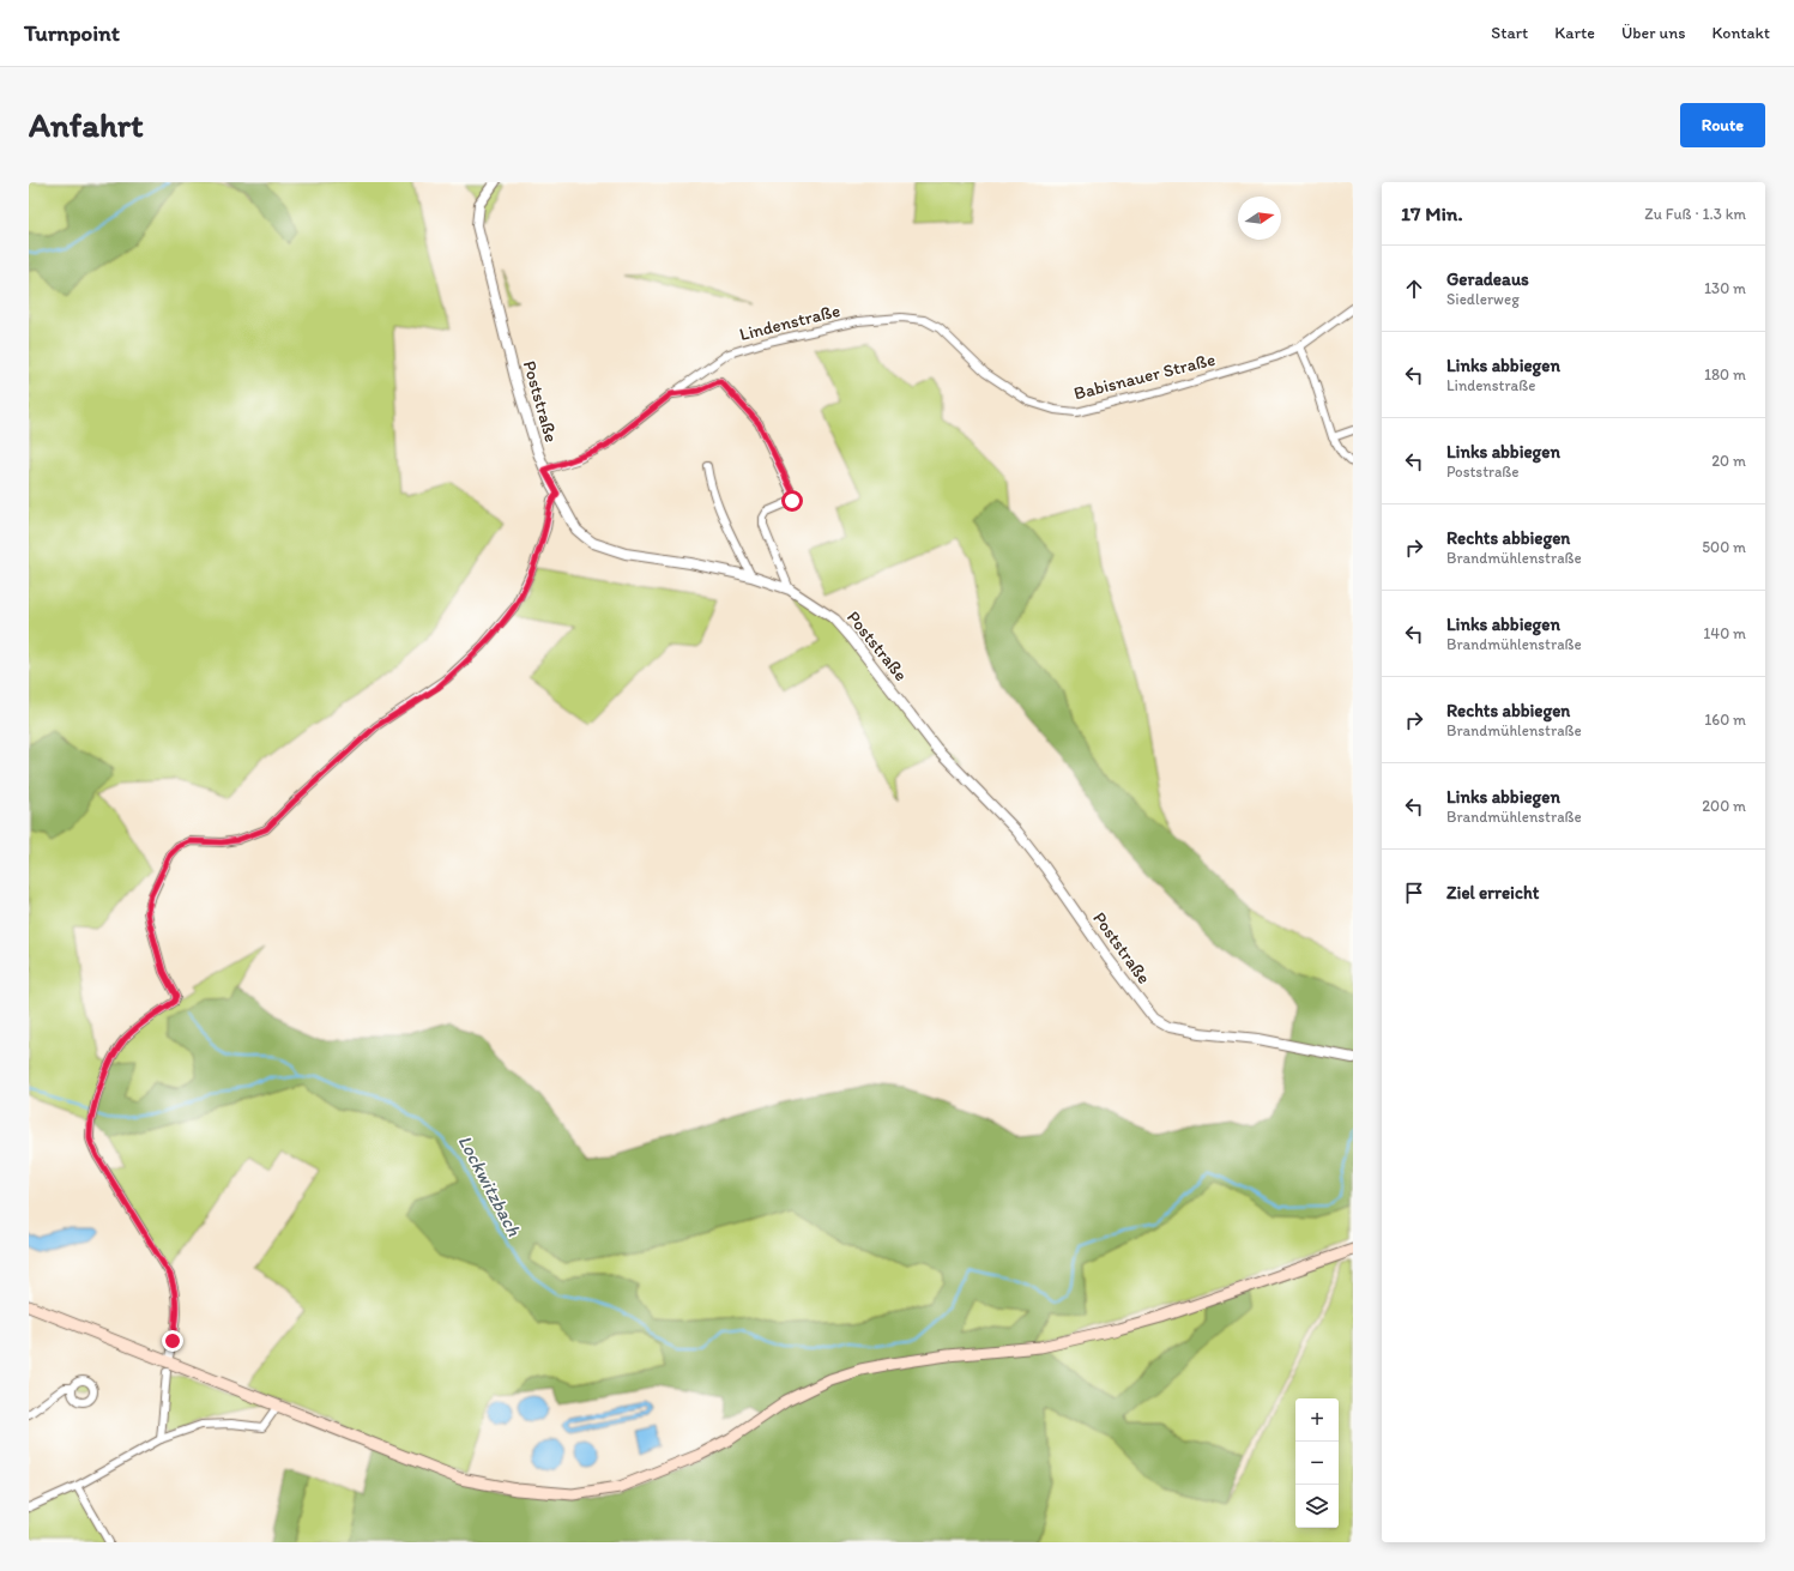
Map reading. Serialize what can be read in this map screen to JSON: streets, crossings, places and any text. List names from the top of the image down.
{
  "streets": {
    "street": ["Lindenstraße", "Babisnauer Straße", "Poststraße"]
  },
  "crossings": [
    ["Lindenstraße", "Babisnauer Straße"],
    ["Lindenstraße", "Poststraße"]
  ],
  "water": ["Lockwitzbach"],
  "north": "right",
  "page": {
    "header": "Turnpoint",
    "nav": [
      "Start",
      "Karte",
      "Über uns",
      "Kontakt"
    ],
    "buttons": "Route",
    "title": "Anfahrt",
    "heading": ["17 Min.", "Zu Fuß · 1.3 km"],
    "list": [
      ["Geradeaus", "Siedlerweg", "130 m"],
      ["Links abbiegen", "Lindenstraße", "180 m"],
      ["Links abbiegen", "Poststraße", "20 m"],
      ["Rechts abbiegen", "Brandmühlenstraße", "500 m"],
      ["Links abbiegen", "Brandmühlenstraße", "140 m"],
      ["Rechts abbiegen", "Brandmühlenstraße", "160 m"],
      ["Links abbiegen", "Brandmühlenstraße", "200 m"],
      "Ziel erreicht"
    ],
    "map_buttons": ["+", "−"]
  }
}
